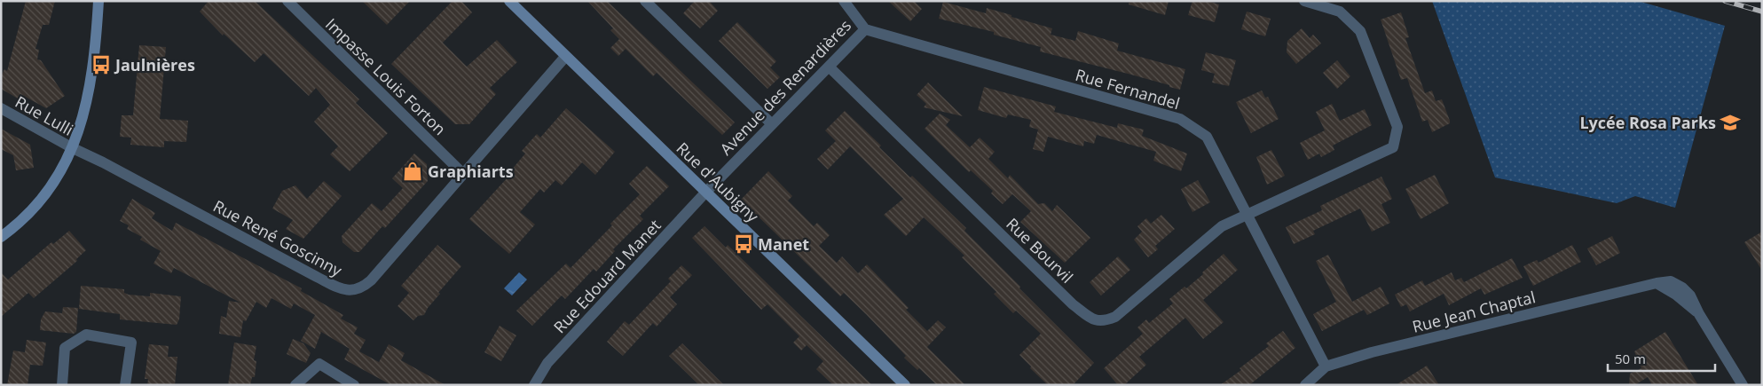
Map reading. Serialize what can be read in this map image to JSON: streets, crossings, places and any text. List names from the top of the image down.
{
  "streets": {
    "main road": ["Rue d'Aubigny"],
    "street": [
      "Impasse Louis Forton",
      "Avenue des Renardières",
      "Rue Fernandel",
      "Rue Lulli",
      "Rue René Goscinny",
      "Rue Bourvil",
      "Rue Edouard Manet",
      "Rue Jean Chaptal"
    ]
  },
  "crossings": [
    ["Impasse Louis Forton", "Rue René Goscinny"],
    ["Avenue des Renardières", "Rue Fernandel"],
    ["Avenue des Renardières", "Rue d'Aubigny"],
    ["Avenue des Renardières", "Rue Bourvil"],
    ["Avenue des Renardières", "Rue Edouard Manet"],
    ["Rue Fernandel", "Rue Bourvil"],
    ["Rue Fernandel", "Rue Jean Chaptal"],
    ["Rue Lulli", "Rue René Goscinny"],
    ["Rue d'Aubigny", "Rue René Goscinny"],
    ["Rue d'Aubigny", "Rue Edouard Manet"]
  ],
  "places": {
    "bus stop": ["Jaulnières", "Manet"],
    "school or university": ["Lycée Rosa Parks"],
    "shop": ["Graphiarts"]
  },
  "scale_bar": "50 m"
}
